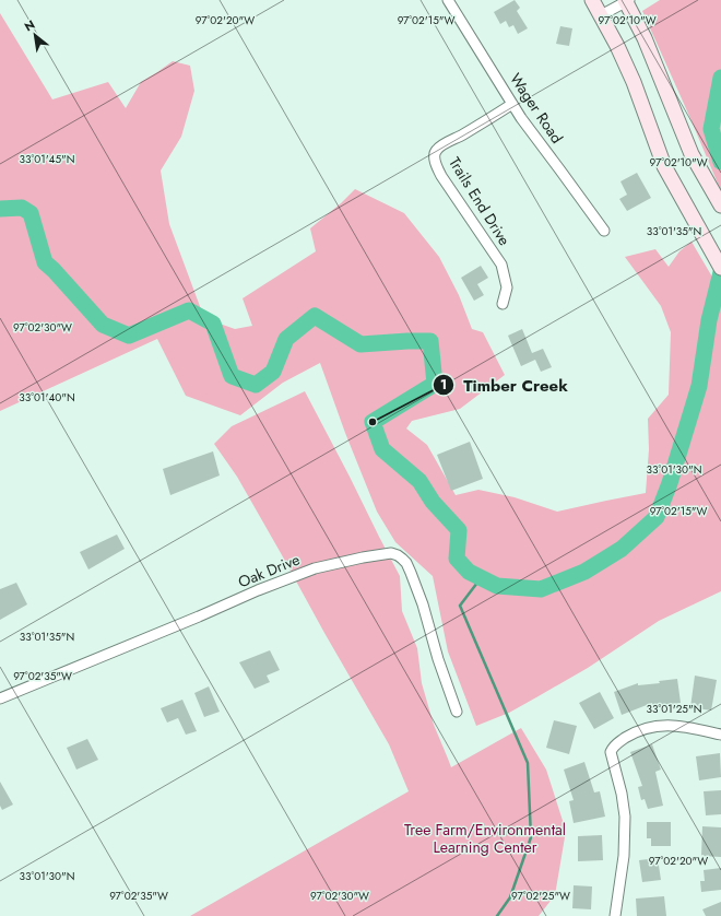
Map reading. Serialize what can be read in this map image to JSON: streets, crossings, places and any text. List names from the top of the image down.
{
  "streets": {
    "street": ["Wager Road", "Trails End Drive", "Oak Drive"]
  },
  "crossings": [
    ["Wager Road", "Trails End Drive"]
  ],
  "parks": ["Tree Farm/Environmental Learning Center"],
  "places": ["Timber Creek"],
  "north": "top left",
  "coordinates": [
    "97°02'15\"W",
    "97°02'10\"W",
    "97°02'20\"W",
    "33°01'45\"N",
    "33°01'35\"N",
    "97°02'30\"W",
    "33°01'40\"N",
    "33°01'30\"N",
    "97°02'35\"W",
    "33°01'25\"N",
    "97°02'25\"W"
  ]
}
